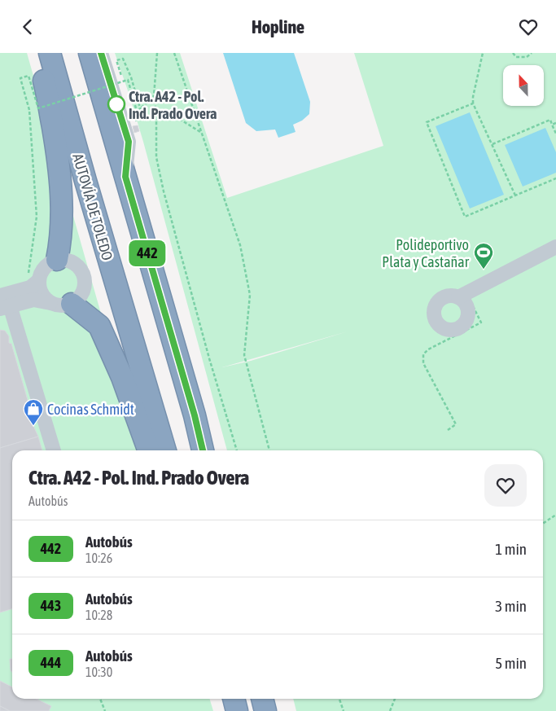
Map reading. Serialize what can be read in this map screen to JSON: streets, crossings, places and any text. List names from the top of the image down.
{
  "streets": {
    "highway": ["AUTOVÍA DE TOLEDO"]
  },
  "places": {
    "other": ["Ctra. A42 - Pol. Ind. Prado Overa"],
    "sports": ["Polideportivo Plata y Castañar"],
    "shop": ["Cocinas Schmidt"]
  },
  "lines": ["bus line 442"],
  "north": "top",
  "page": {
    "header": "Hopline",
    "on_map": "442",
    "heading": ["Ctra. A42 - Pol. Ind. Prado Overa", "Autobús"],
    "list": [
      {
        "mark": "442",
        "name": "Autobús",
        "note": "10:26",
        "value": "1 min"
      },
      {
        "mark": "443",
        "name": "Autobús",
        "note": "10:28",
        "value": "3 min"
      },
      {
        "mark": "444",
        "name": "Autobús",
        "note": "10:30",
        "value": "5 min"
      }
    ]
  }
}
